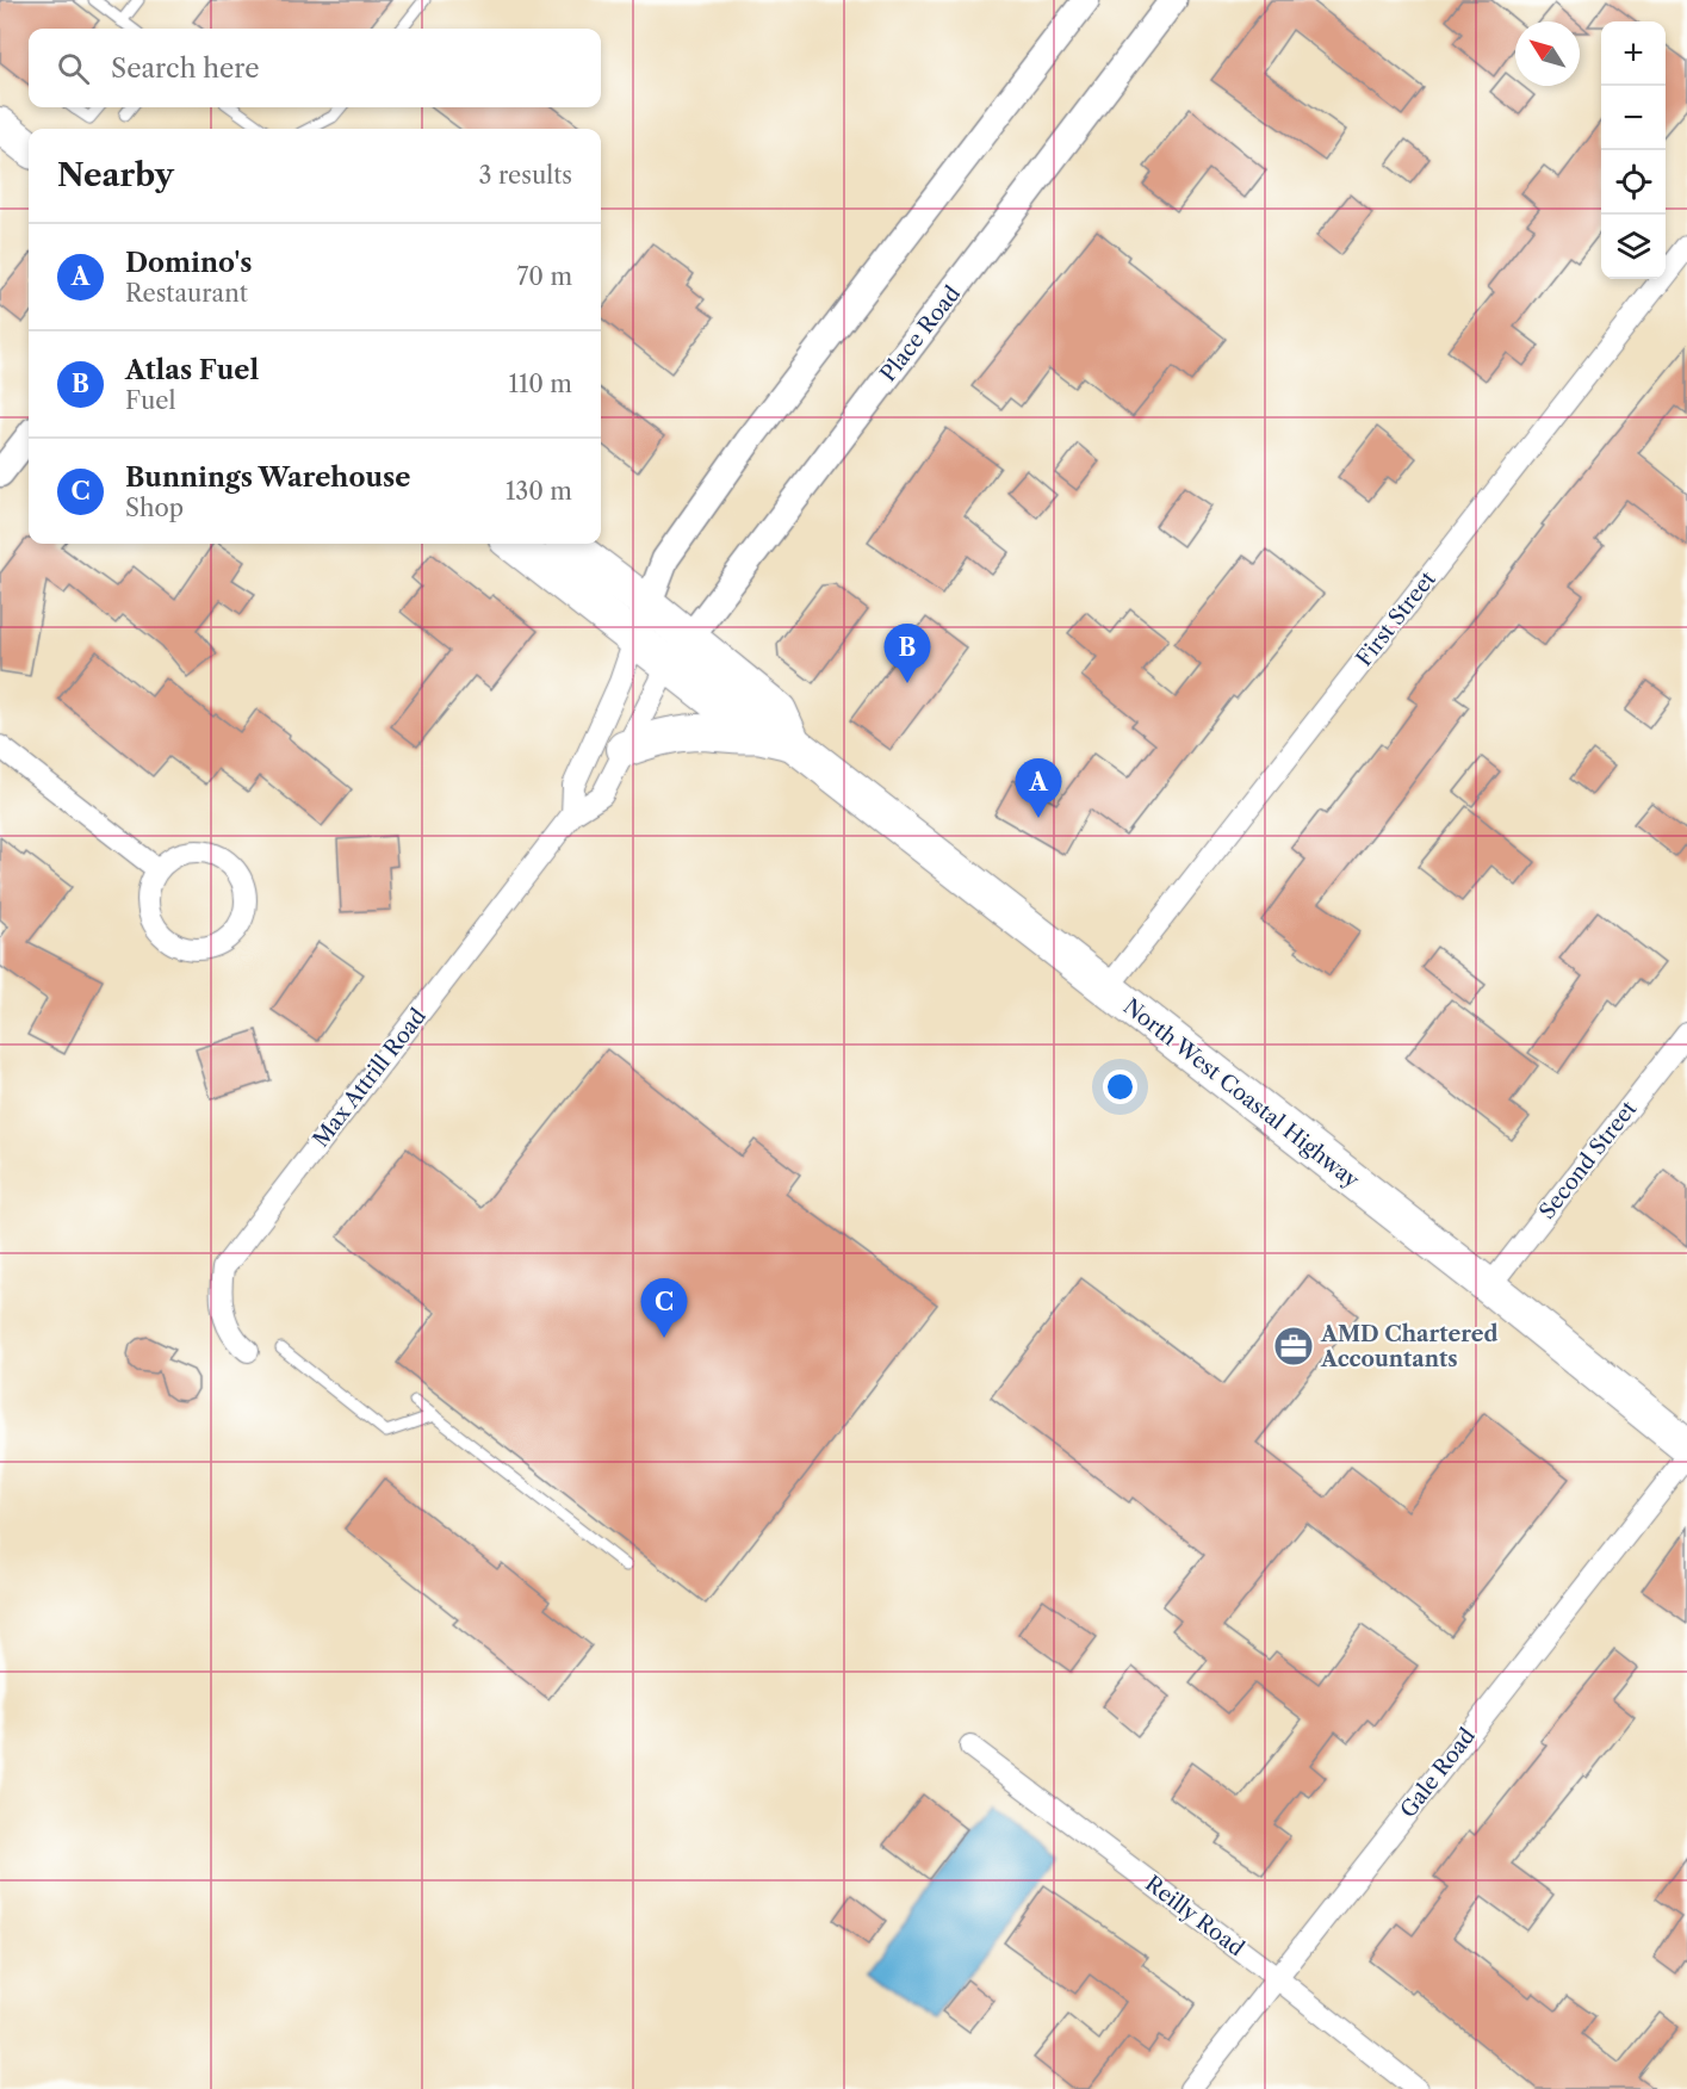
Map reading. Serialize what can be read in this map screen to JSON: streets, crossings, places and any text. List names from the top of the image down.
{
  "streets": {
    "highway": ["North West Coastal Highway"],
    "street": [
      "Place Road",
      "First Street",
      "Max Attrill Road",
      "Second Street",
      "Gale Road",
      "Reilly Road"
    ]
  },
  "crossings": [
    ["Place Road", "Max Attrill Road"],
    ["Place Road", "North West Coastal Highway"],
    ["First Street", "North West Coastal Highway"],
    ["Max Attrill Road", "North West Coastal Highway"],
    ["North West Coastal Highway", "Second Street"],
    ["Gale Road", "Reilly Road"]
  ],
  "places": {
    "office": ["AMD Chartered Accountants"]
  },
  "north": "top left",
  "page": {
    "map_buttons": ["+", "−"],
    "search": "Search here",
    "heading": ["Nearby", "3 results"],
    "list": [
      {
        "mark": "A",
        "name": "Domino's",
        "note": "Restaurant",
        "value": "70 m"
      },
      {
        "mark": "B",
        "name": "Atlas Fuel",
        "note": "Fuel",
        "value": "110 m"
      },
      {
        "mark": "C",
        "name": "Bunnings Warehouse",
        "note": "Shop",
        "value": "130 m"
      }
    ],
    "pins": ["B", "A", "C"]
  }
}
